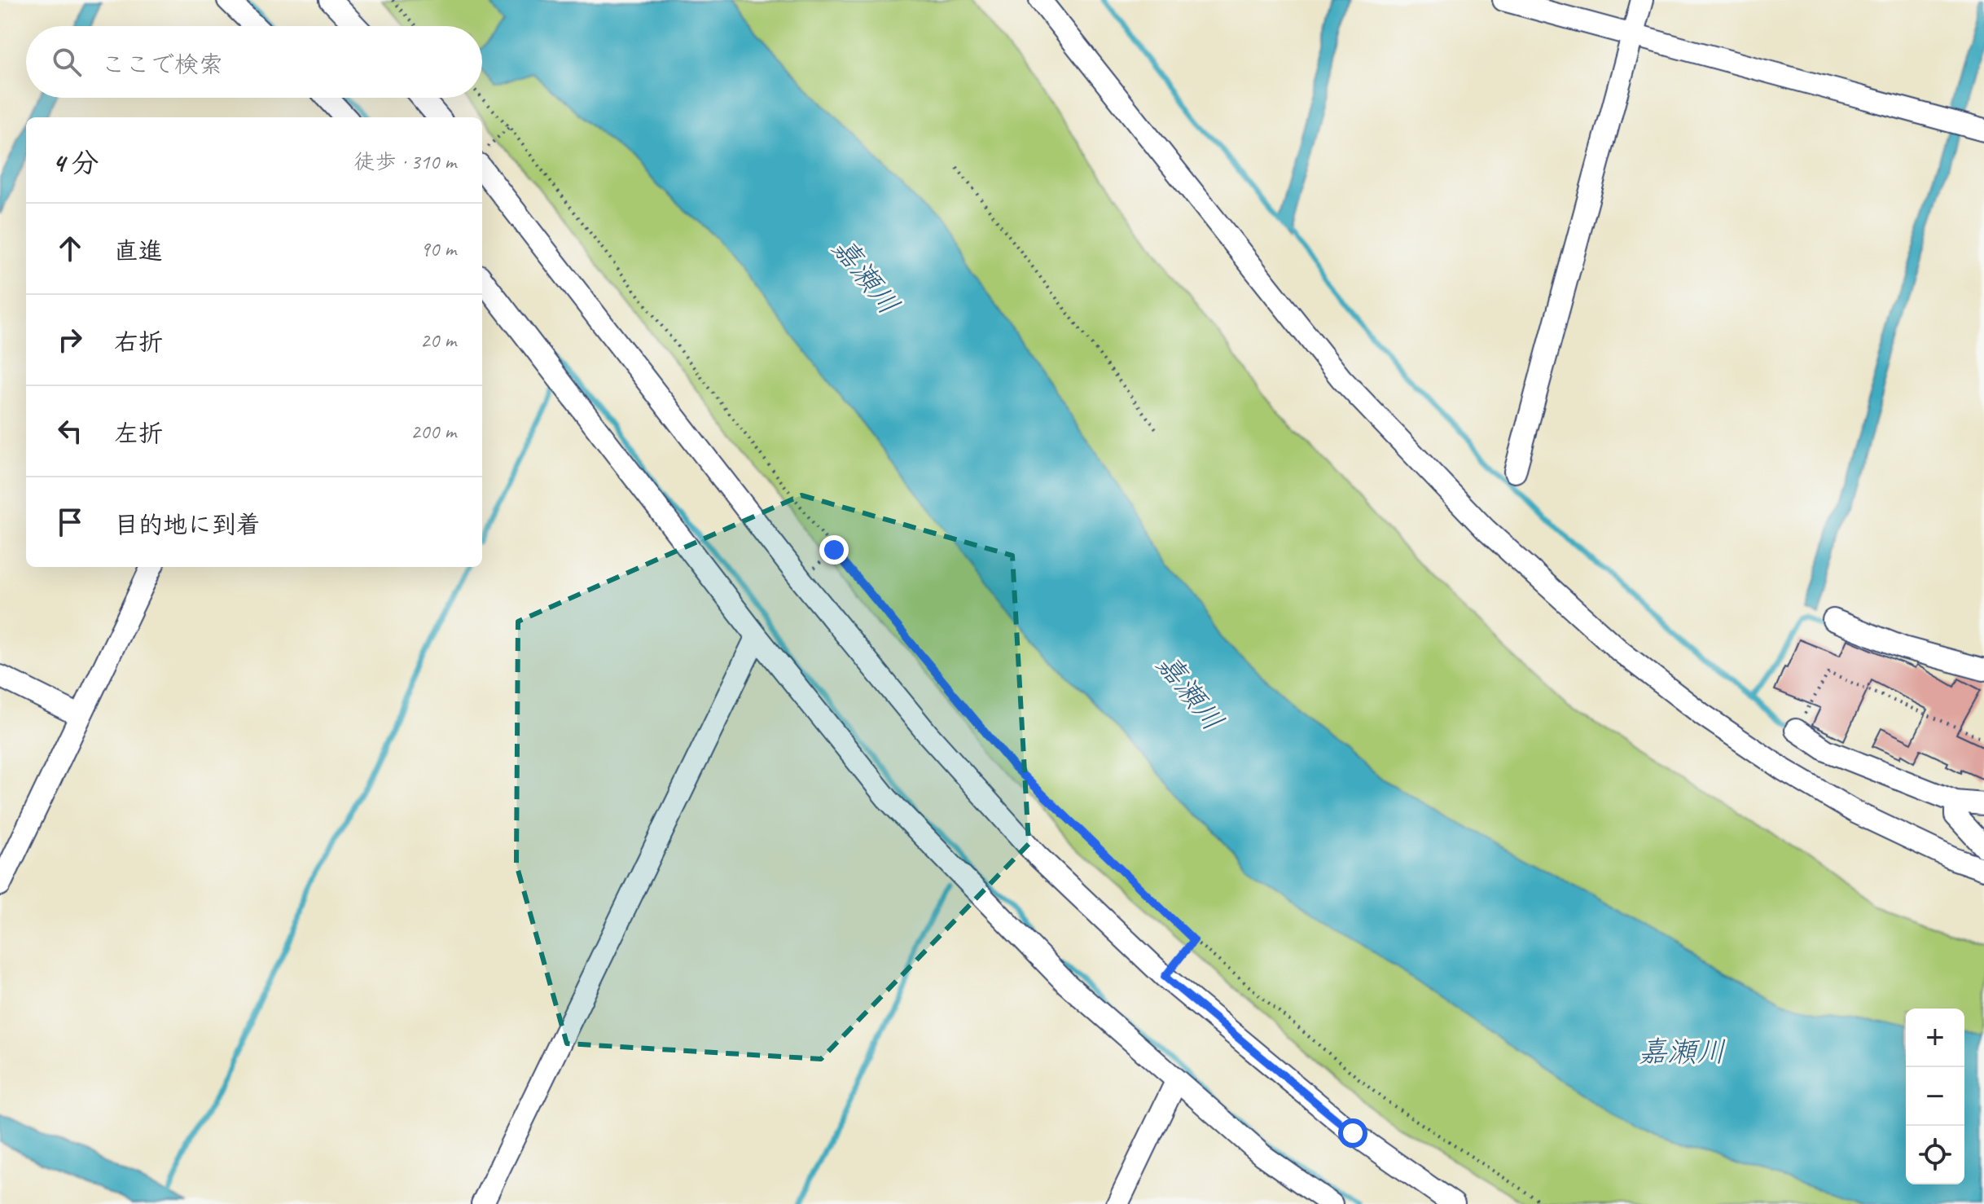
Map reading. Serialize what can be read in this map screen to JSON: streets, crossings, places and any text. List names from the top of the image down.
{
  "water": ["嘉瀬川"],
  "page": {
    "search": "ここで検索",
    "heading": ["4 分", "徒歩 · 310 m"],
    "list": [
      ["直進", "90 m"],
      ["右折", "20 m"],
      ["左折", "200 m"],
      "目的地に到着"
    ],
    "map_buttons": ["+", "−"]
  }
}
